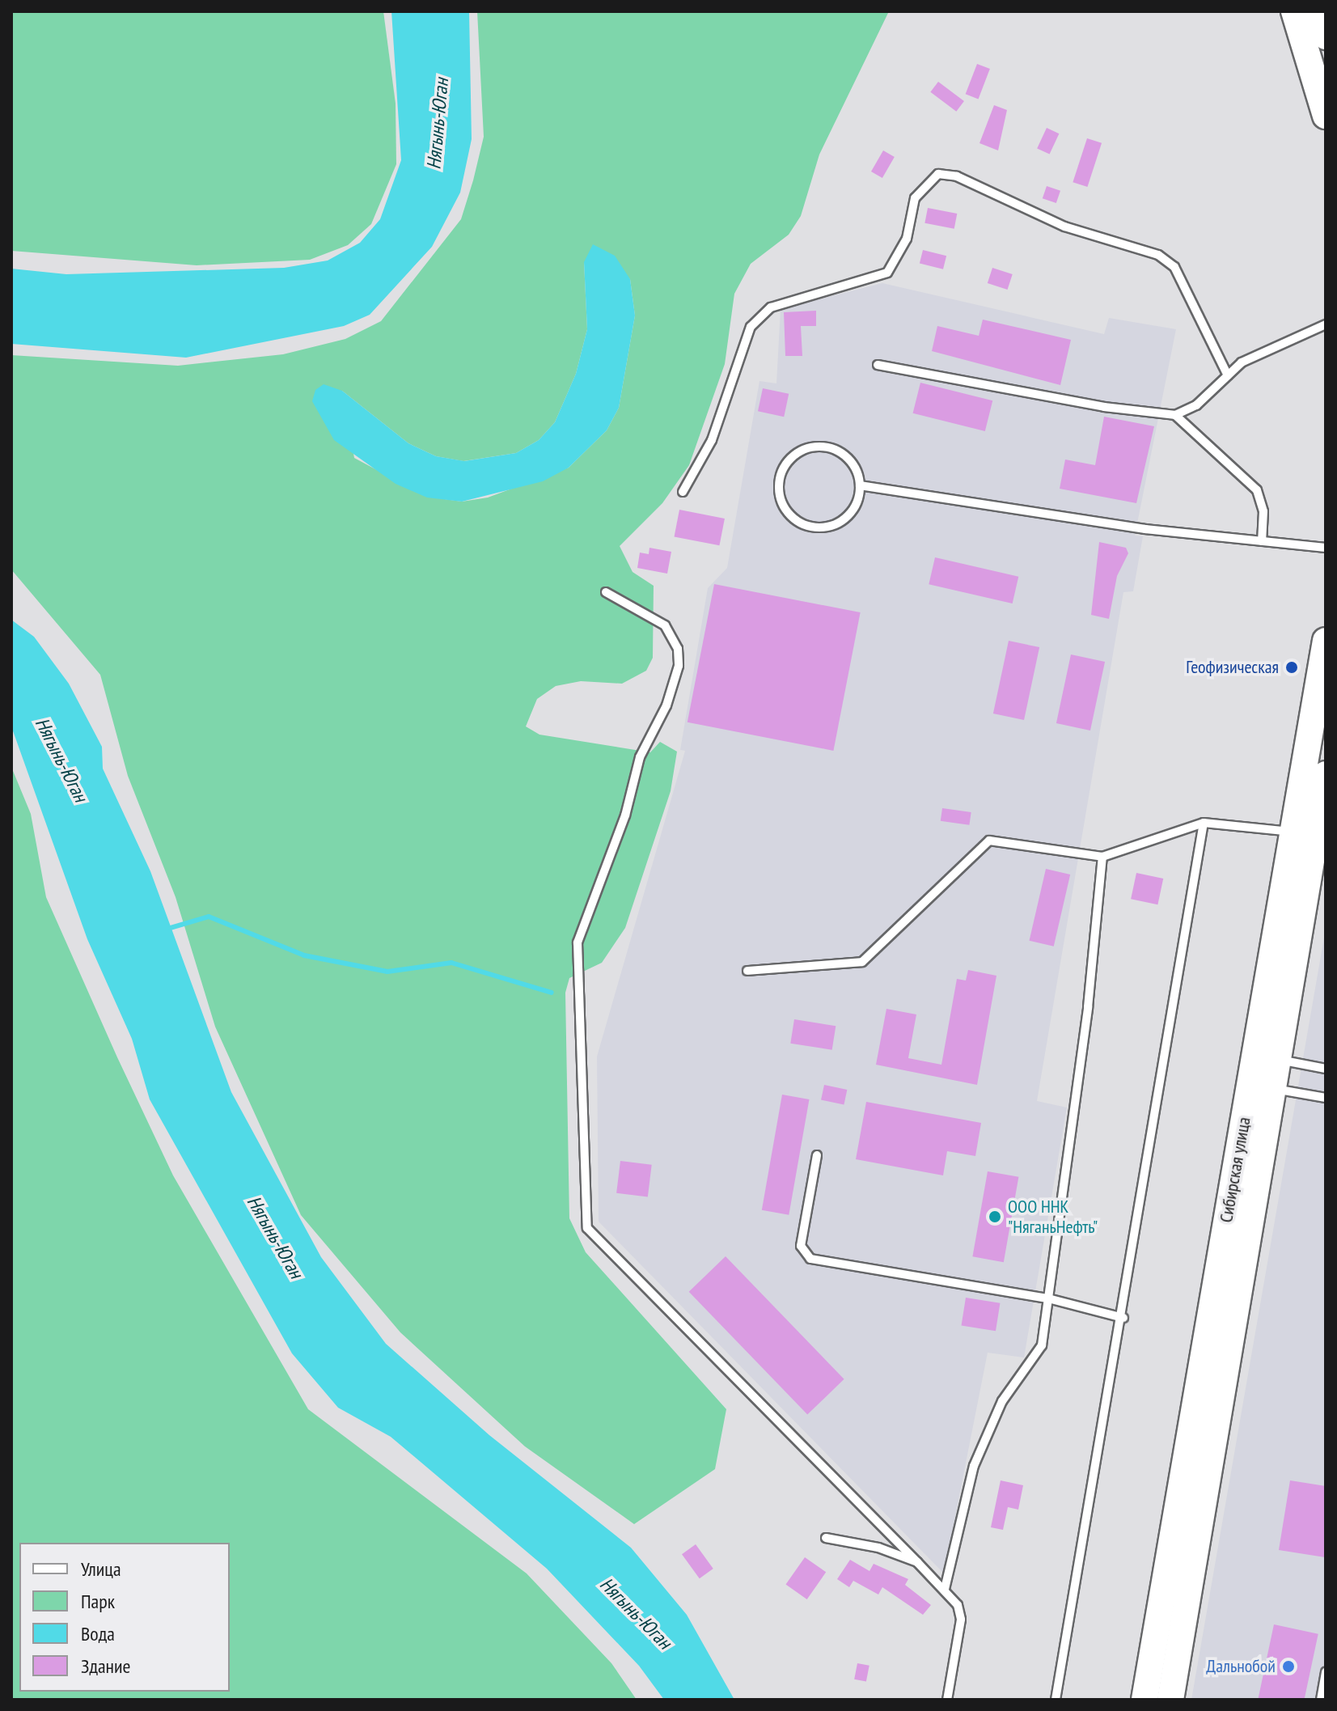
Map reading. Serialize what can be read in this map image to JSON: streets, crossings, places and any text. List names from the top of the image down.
{
  "streets": {
    "main road": ["Сибирская улица"]
  },
  "water": ["Нягынь-Юган"],
  "places": ["Геофизическая", "ООО ННК \"НяганьНефть\"", "Дальнобой"],
  "legend": [
    "Улица",
    "Парк",
    "Вода",
    "Здание"
  ]
}
